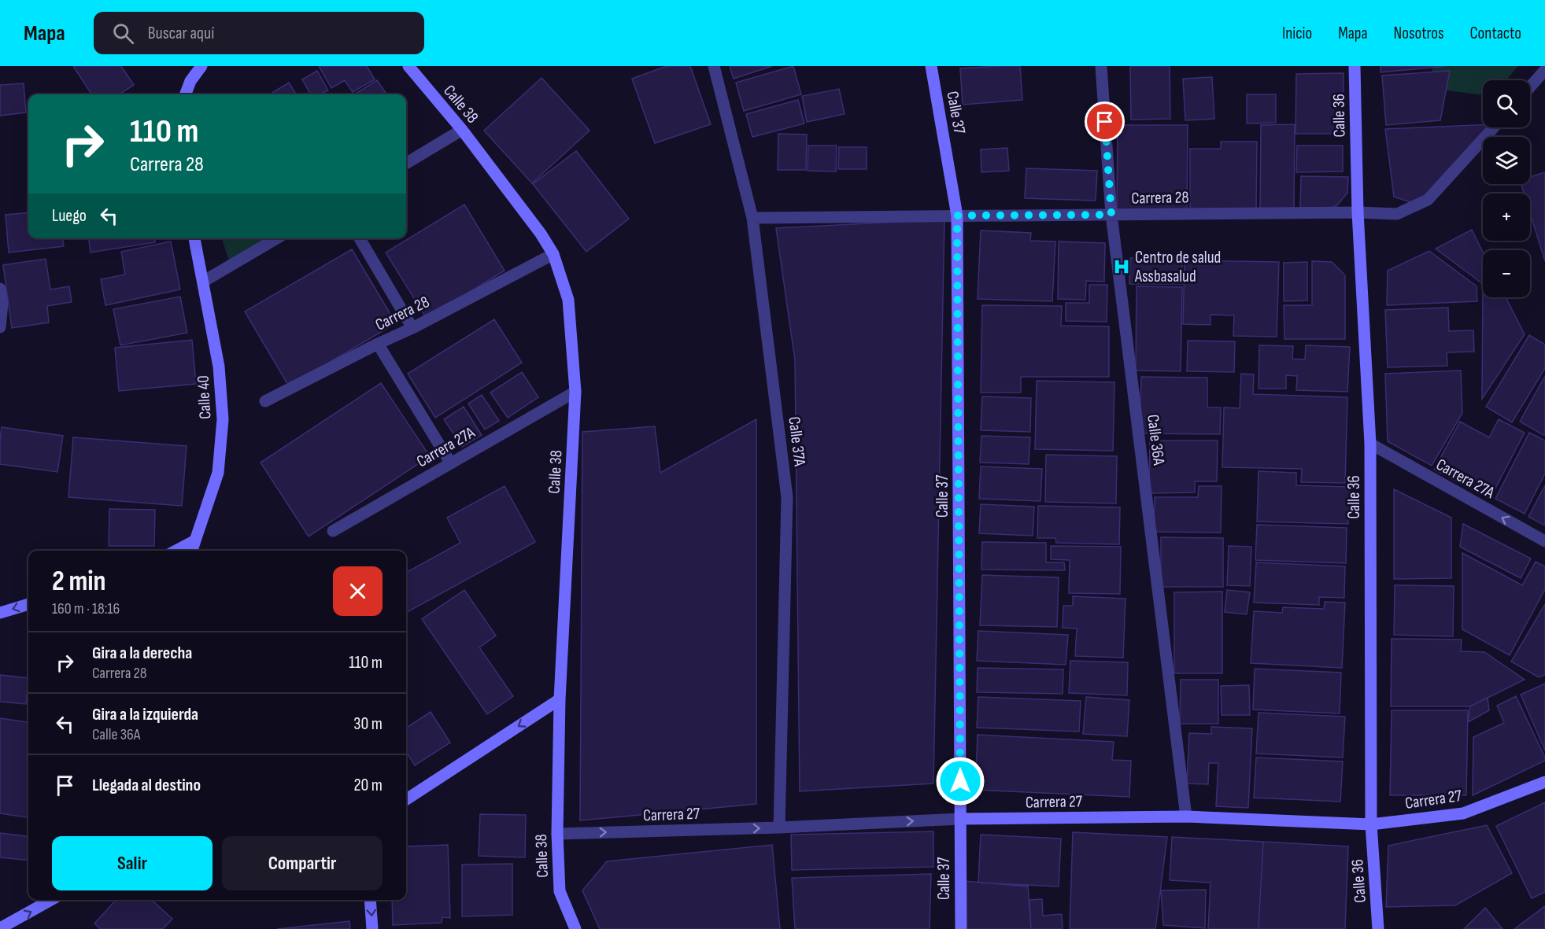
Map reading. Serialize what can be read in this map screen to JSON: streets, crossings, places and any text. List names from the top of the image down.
{
  "streets": {
    "street": [
      "Calle 38",
      "Calle 37",
      "Calle 36",
      "Carrera 28",
      "Calle 40",
      "Calle 36A",
      "Calle 37A",
      "Carrera 27A",
      "Carrera 27"
    ]
  },
  "crossings": [
    ["Calle 38", "Carrera 28"],
    ["Calle 38", "Carrera 27A"],
    ["Calle 38", "Carrera 27"],
    ["Calle 37", "Carrera 28"],
    ["Calle 37", "Carrera 27"],
    ["Calle 36", "Carrera 28"],
    ["Calle 36", "Carrera 27A"],
    ["Calle 36", "Carrera 27"],
    ["Carrera 28", "Calle 36A"],
    ["Carrera 28", "Calle 37A"],
    ["Calle 36A", "Carrera 27"],
    ["Calle 37A", "Carrera 27"]
  ],
  "one_way": ["Carrera 27A", "Carrera 27"],
  "places": {
    "hospital": ["Centro de salud Assbasalud"]
  },
  "page": {
    "header": "Mapa",
    "search": "Buscar aquí",
    "nav": [
      "Inicio",
      "Mapa",
      "Nosotros",
      "Contacto"
    ],
    "map_buttons": ["+", "−"],
    "turn": ["110 m", "Carrera 28"],
    "then": "Luego",
    "heading": ["2 min", "160 m · 18:16"],
    "list": [
      {
        "name": "Gira a la derecha",
        "note": "Carrera 28",
        "value": "110 m"
      },
      {
        "name": "Gira a la izquierda",
        "note": "Calle 36A",
        "value": "30 m"
      },
      {
        "name": "Llegada al destino",
        "value": "20 m"
      }
    ],
    "buttons": ["Salir", "Compartir"]
  }
}
